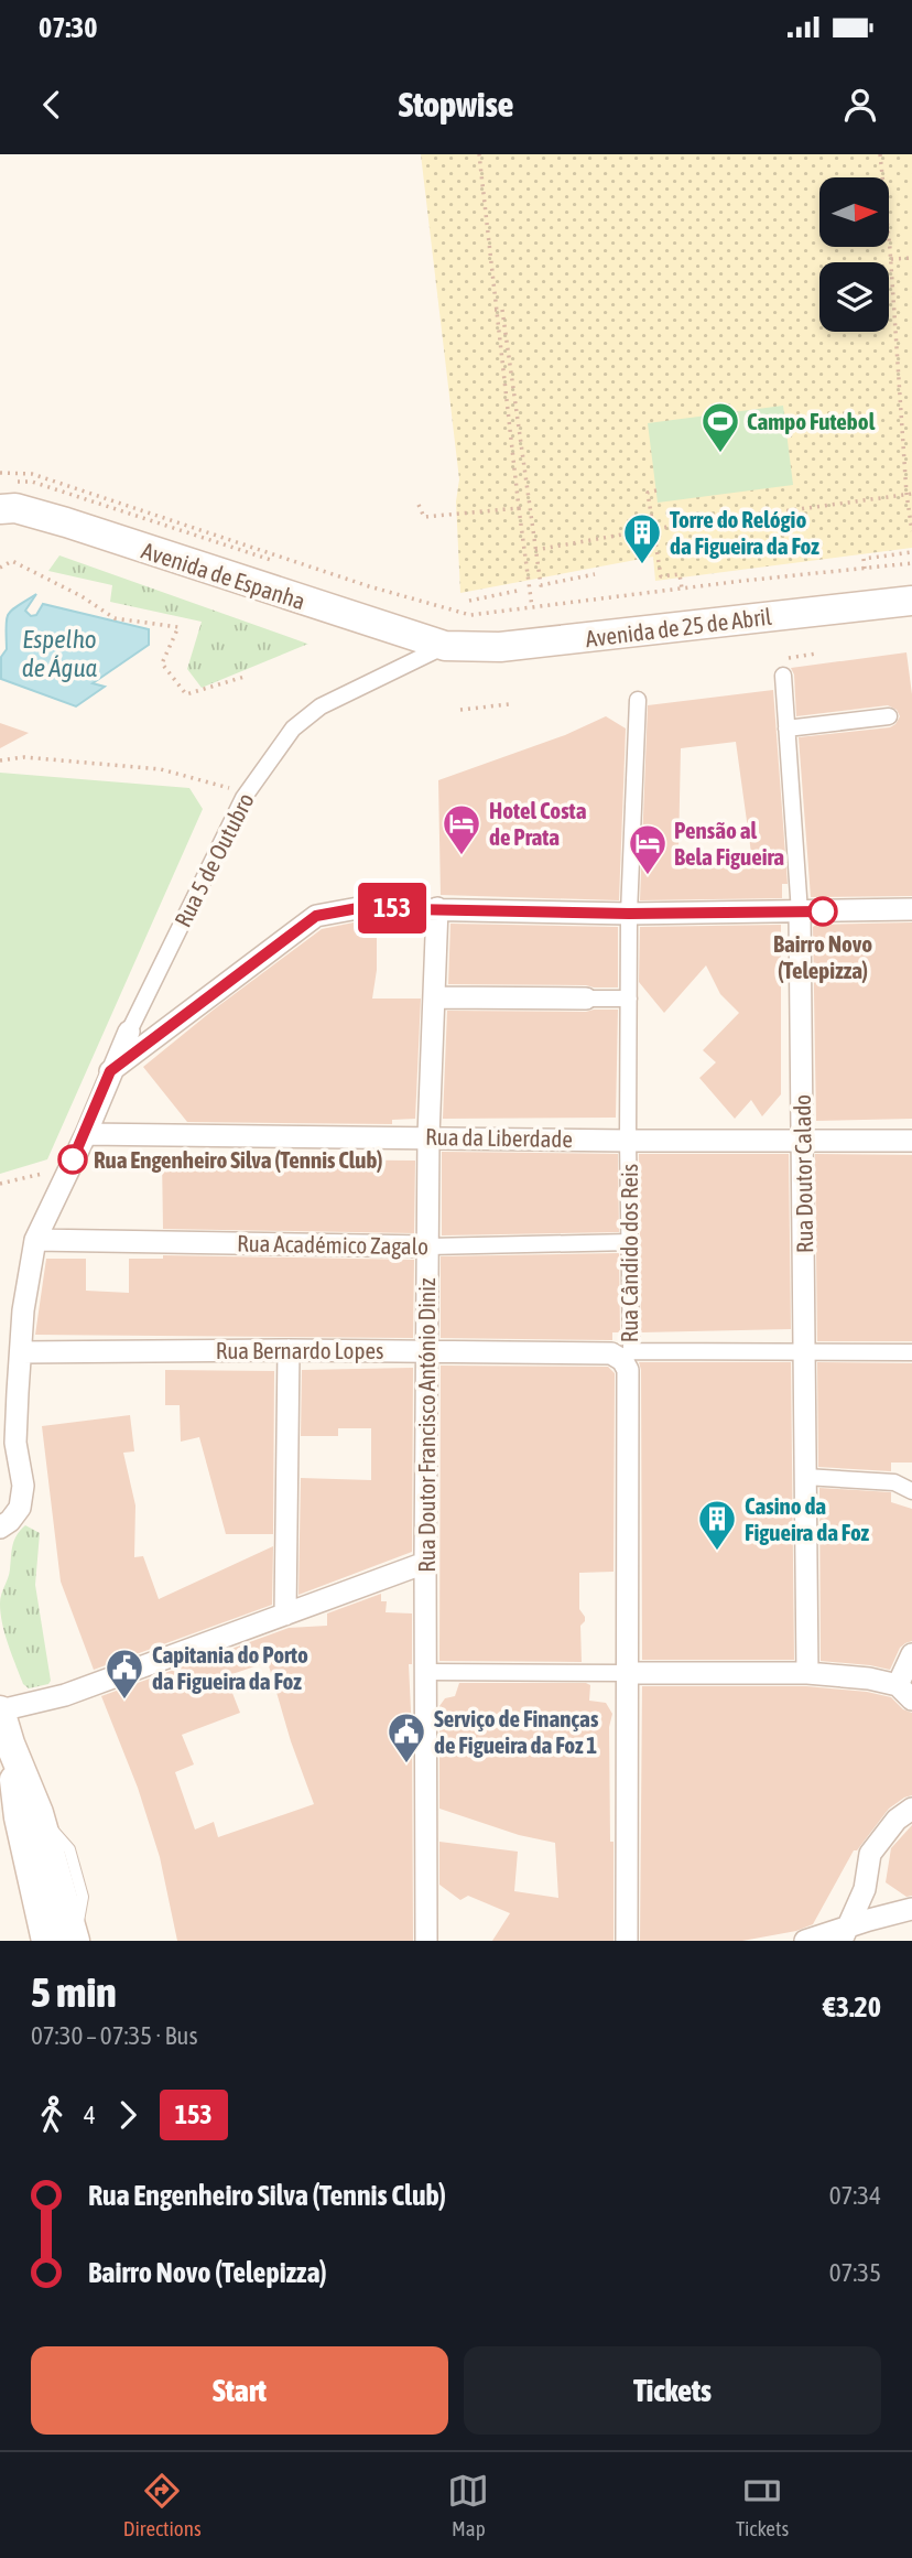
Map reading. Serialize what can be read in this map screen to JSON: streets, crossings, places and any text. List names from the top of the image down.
{
  "streets": {
    "main road": ["Avenida de Espanha", "Avenida de 25 de Abril"],
    "street": [
      "Rua 5 de Outubro",
      "Rua da Liberdade",
      "Rua Doutor Calado",
      "Rua Académico Zagalo",
      "Rua Cândido dos Reis",
      "Rua Bernardo Lopes",
      "Rua Doutor Francisco António Diniz"
    ]
  },
  "crossings": [
    ["Avenida de Espanha", "Avenida de 25 de Abril"],
    ["Avenida de Espanha", "Rua 5 de Outubro"],
    ["Avenida de 25 de Abril", "Rua 5 de Outubro"],
    ["Rua 5 de Outubro", "Rua da Liberdade"],
    ["Rua 5 de Outubro", "Rua Académico Zagalo"],
    ["Rua 5 de Outubro", "Rua Bernardo Lopes"],
    ["Rua da Liberdade", "Rua Doutor Calado"],
    ["Rua da Liberdade", "Rua Cândido dos Reis"],
    ["Rua da Liberdade", "Rua Doutor Francisco António Diniz"],
    ["Rua Doutor Calado", "Rua Bernardo Lopes"],
    ["Rua Académico Zagalo", "Rua Cândido dos Reis"],
    ["Rua Académico Zagalo", "Rua Doutor Francisco António Diniz"],
    ["Rua Cândido dos Reis", "Rua Bernardo Lopes"],
    ["Rua Bernardo Lopes", "Rua Doutor Francisco António Diniz"]
  ],
  "water": ["Espelho de Água"],
  "places": {
    "sports": ["Campo Futebol"],
    "building": ["Torre do Relógio da Figueira da Foz", "Casino da Figueira da Foz"],
    "hotel": ["Hotel Costa de Prata", "Pensão al Bela Figueira"],
    "other": ["Bairro Novo (Telepizza)", "Rua Engenheiro Silva (Tennis Club)"],
    "public building": ["Capitania do Porto da Figueira da Foz", "Serviço de Finanças de Figueira da Foz 1"]
  },
  "lines": ["bus line 153"],
  "north": "right",
  "page": {
    "status": "07:30",
    "header": "Stopwise",
    "on_map": "153",
    "heading": ["5 min", "07:30 – 07:35 · Bus", "€3.20"],
    "legs": ["4", "153"],
    "list": [
      {
        "name": "Rua Engenheiro Silva (Tennis Club)",
        "value": "07:34"
      },
      {
        "name": "Bairro Novo (Telepizza)",
        "value": "07:35"
      }
    ],
    "buttons": ["Start", "Tickets"],
    "tabs": ["Directions", "Map", "Tickets"]
  }
}
